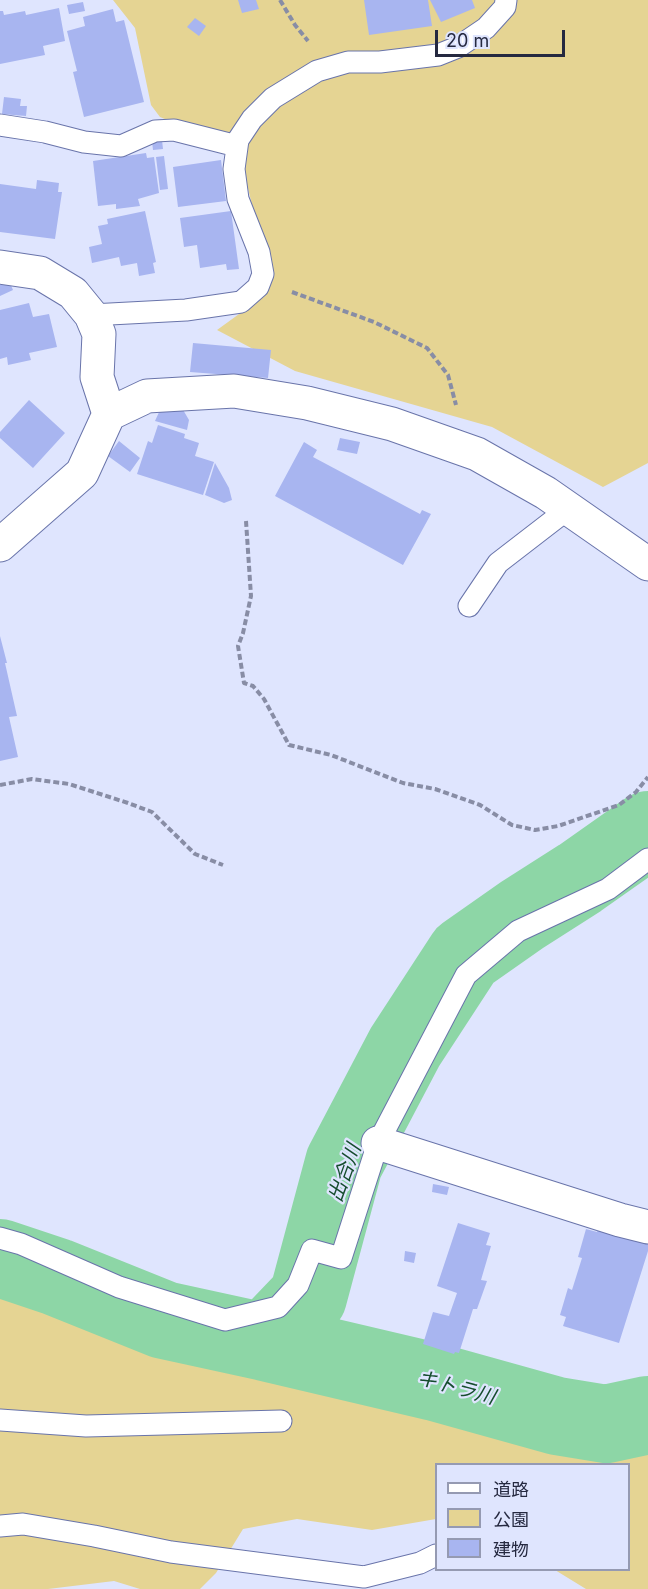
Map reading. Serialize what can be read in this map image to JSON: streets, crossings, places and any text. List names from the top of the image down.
{
  "water": ["出合川", "キトラ川"],
  "legend": ["道路", "公園", "建物"],
  "scale_bar": "20 m"
}
